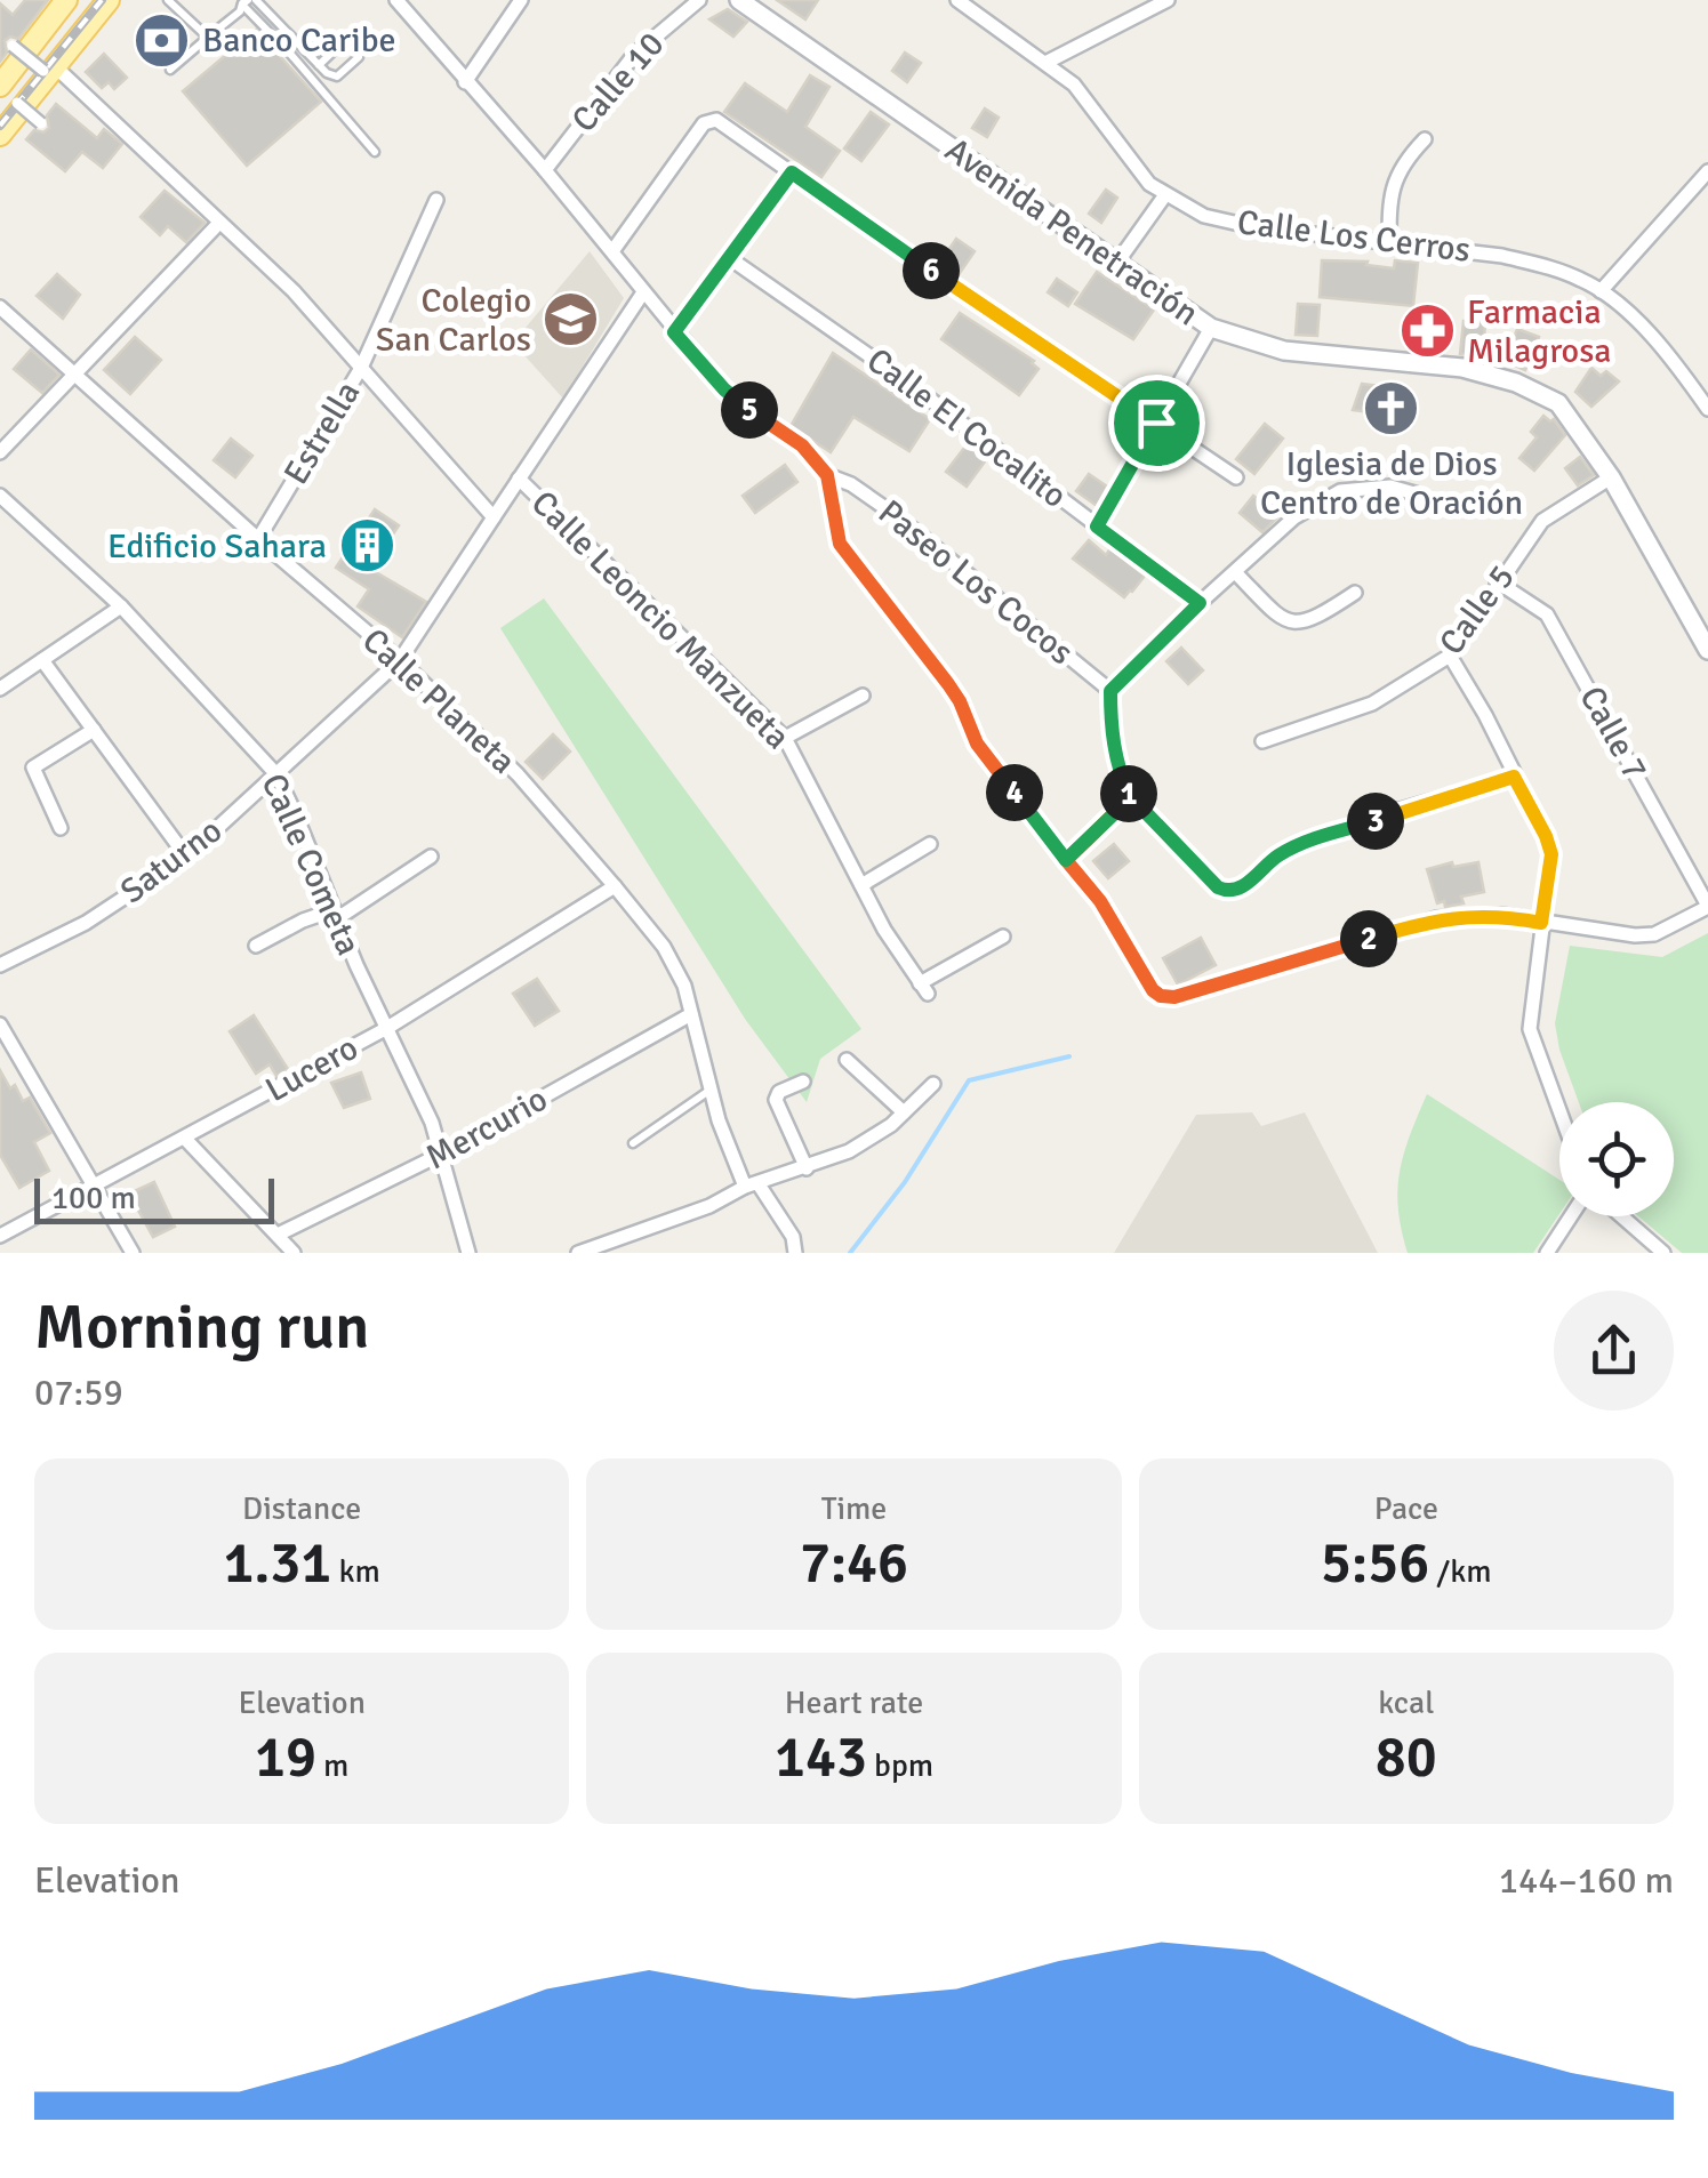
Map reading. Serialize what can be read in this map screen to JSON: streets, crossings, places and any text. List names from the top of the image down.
{
  "streets": {
    "street": [
      "Calle 10",
      "Avenida Penetración",
      "Calle Los Cerros",
      "Calle El Cocalito",
      "Estrella",
      "Paseo Los Cocos",
      "Calle 5",
      "Calle Leoncio Manzueta",
      "Calle Planeta",
      "Calle 7",
      "Saturno",
      "Calle Cometa",
      "Lucero",
      "Mercurio"
    ]
  },
  "crossings": [
    ["Calle 10", "Paseo Los Cocos"],
    ["Avenida Penetración", "Calle 5"],
    ["Estrella", "Calle Leoncio Manzueta"],
    ["Estrella", "Calle Planeta"],
    ["Calle 5", "Calle 7"],
    ["Calle Leoncio Manzueta", "Saturno"],
    ["Calle Planeta", "Saturno"],
    ["Calle Planeta", "Lucero"],
    ["Calle Planeta", "Mercurio"],
    ["Saturno", "Calle Cometa"],
    ["Calle Cometa", "Lucero"],
    ["Calle Cometa", "Mercurio"]
  ],
  "places": {
    "bank": ["Banco Caribe"],
    "school or university": ["Colegio San Carlos"],
    "pharmacy": ["Farmacia Milagrosa"],
    "church": ["Iglesia de Dios Centro de Oración"],
    "building": ["Edificio Sahara"]
  },
  "scale_bar": "100 m",
  "page": {
    "pins": [
      "6",
      "5",
      "4",
      "1",
      "3",
      "2"
    ],
    "scale": "100 m",
    "heading": ["Morning run", "07:59"],
    "stats": [
      ["Distance", "1.31 km"],
      ["Time", "7:46"],
      ["Pace", "5:56 /km"],
      ["Elevation", "19 m"],
      ["Heart rate", "143 bpm"],
      ["kcal", "80"]
    ],
    "chart": ["Elevation", "144–160 m"]
  }
}
